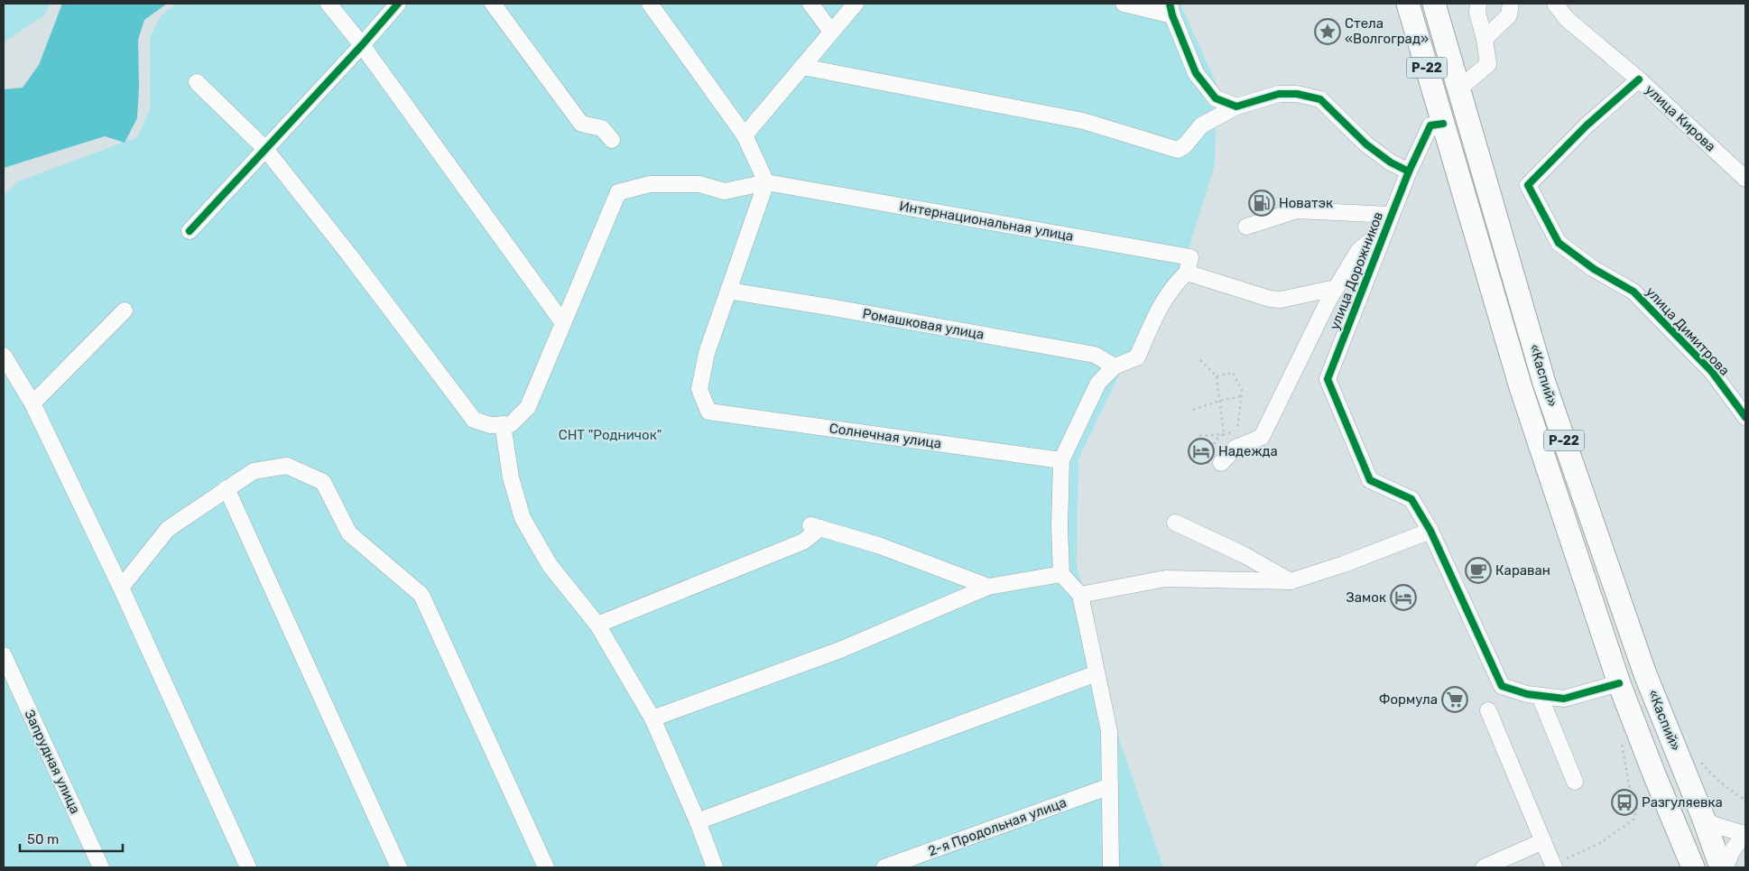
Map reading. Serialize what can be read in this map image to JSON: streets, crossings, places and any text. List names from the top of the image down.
{
  "streets": {
    "highway": ["Р-22", "«Каспий»"],
    "street": [
      "улица Кирова",
      "Интернациональная улица",
      "улица Дорожников",
      "Ромашковая улица",
      "улица Димитрова",
      "Солнечная улица",
      "Запрудная улица",
      "2-я Продольная улица"
    ]
  },
  "crossings": [
    ["улица Кирова", "улица Димитрова"],
    ["улица Дорожников", "«Каспий»"],
    ["Ромашковая улица", "Солнечная улица"]
  ],
  "parks": ["СНТ \"Родничок\""],
  "places": {
    "place": ["Стела «Волгоград»"],
    "fuel station": ["Новатэк"],
    "hotel": ["Надежда", "Замок"],
    "cafe": ["Караван"],
    "supermarket": ["Формула"],
    "bus stop": ["Разгуляевка"]
  },
  "scale_bar": "50 m"
}
